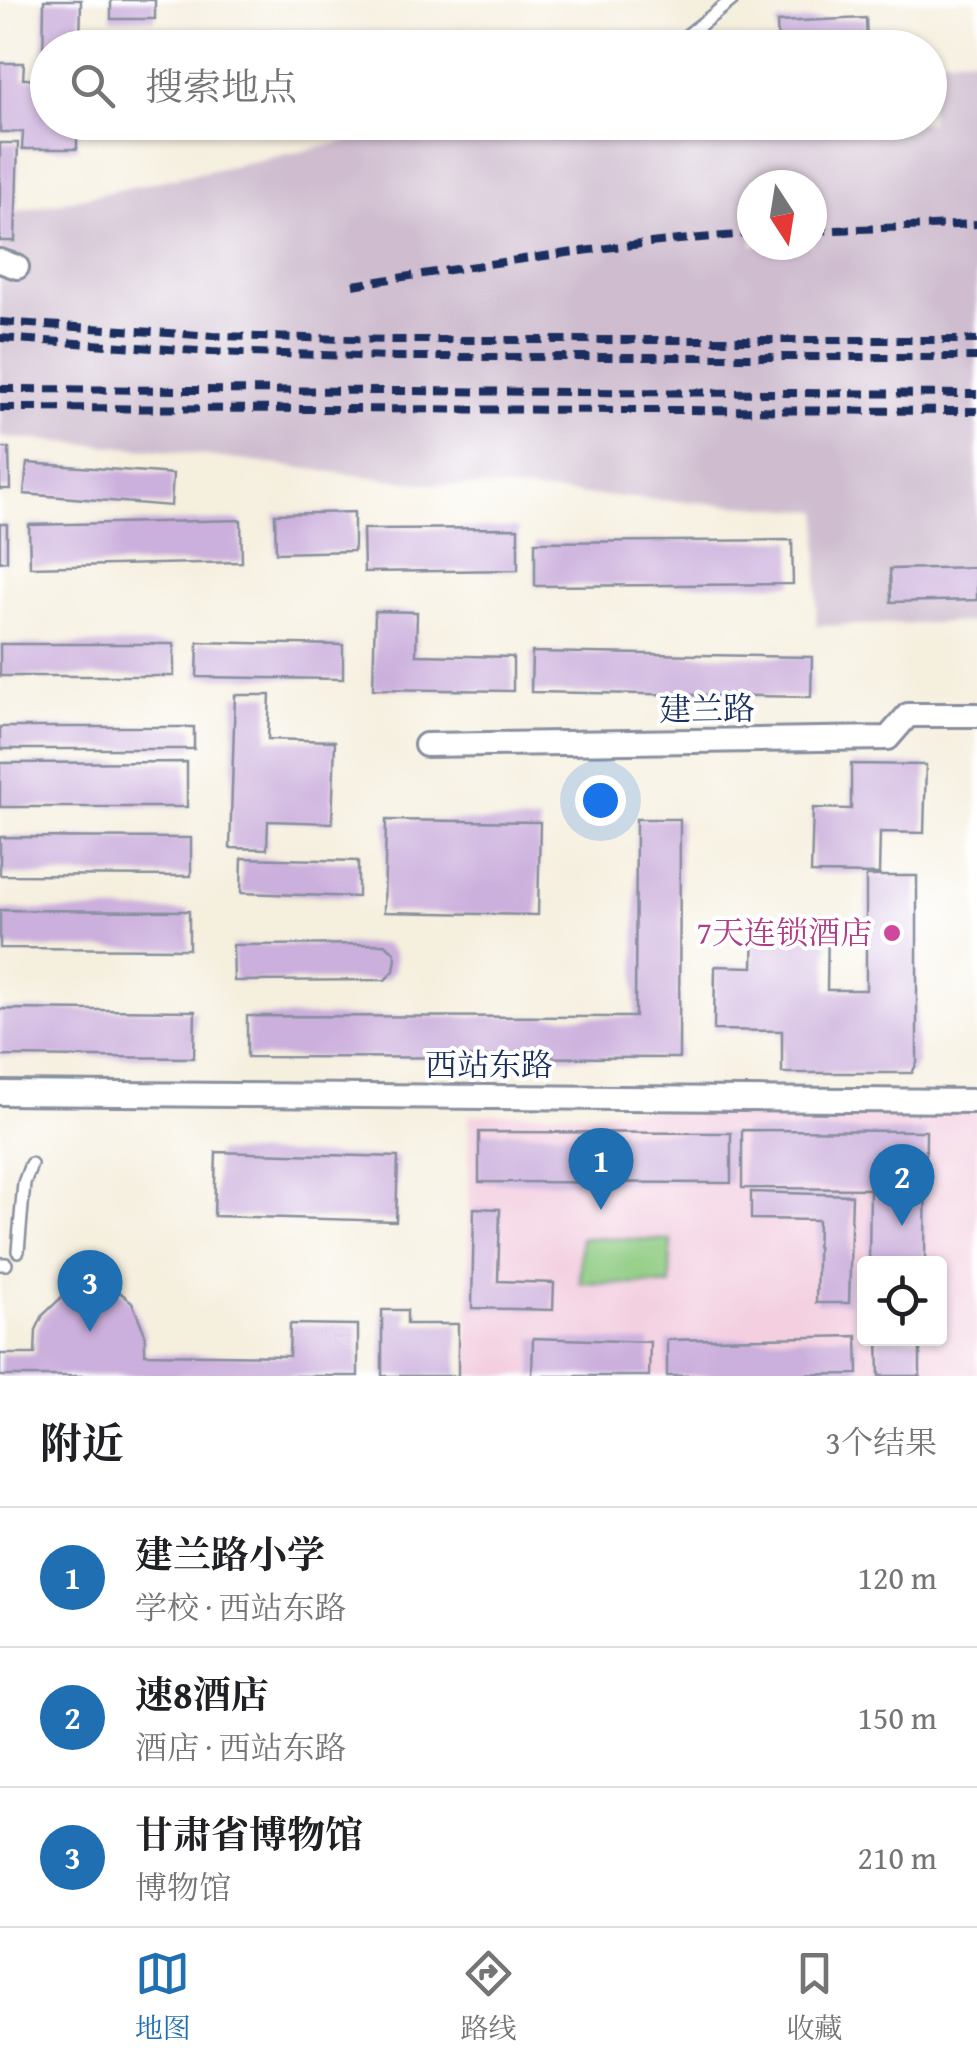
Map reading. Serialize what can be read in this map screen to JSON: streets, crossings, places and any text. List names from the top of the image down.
{
  "streets": {
    "street": ["建兰路", "西站东路"]
  },
  "places": ["7天连锁酒店"],
  "north": "bottom",
  "page": {
    "search": "搜索地点",
    "pins": ["1", "2", "3"],
    "heading": ["附近", "3个结果"],
    "list": [
      {
        "mark": "1",
        "name": "建兰路小学",
        "note": "学校 · 西站东路",
        "value": "120 m"
      },
      {
        "mark": "2",
        "name": "速8酒店",
        "note": "酒店 · 西站东路",
        "value": "150 m"
      },
      {
        "mark": "3",
        "name": "甘肃省博物馆",
        "note": "博物馆",
        "value": "210 m"
      }
    ],
    "nav": ["地图", "路线", "收藏"]
  }
}
